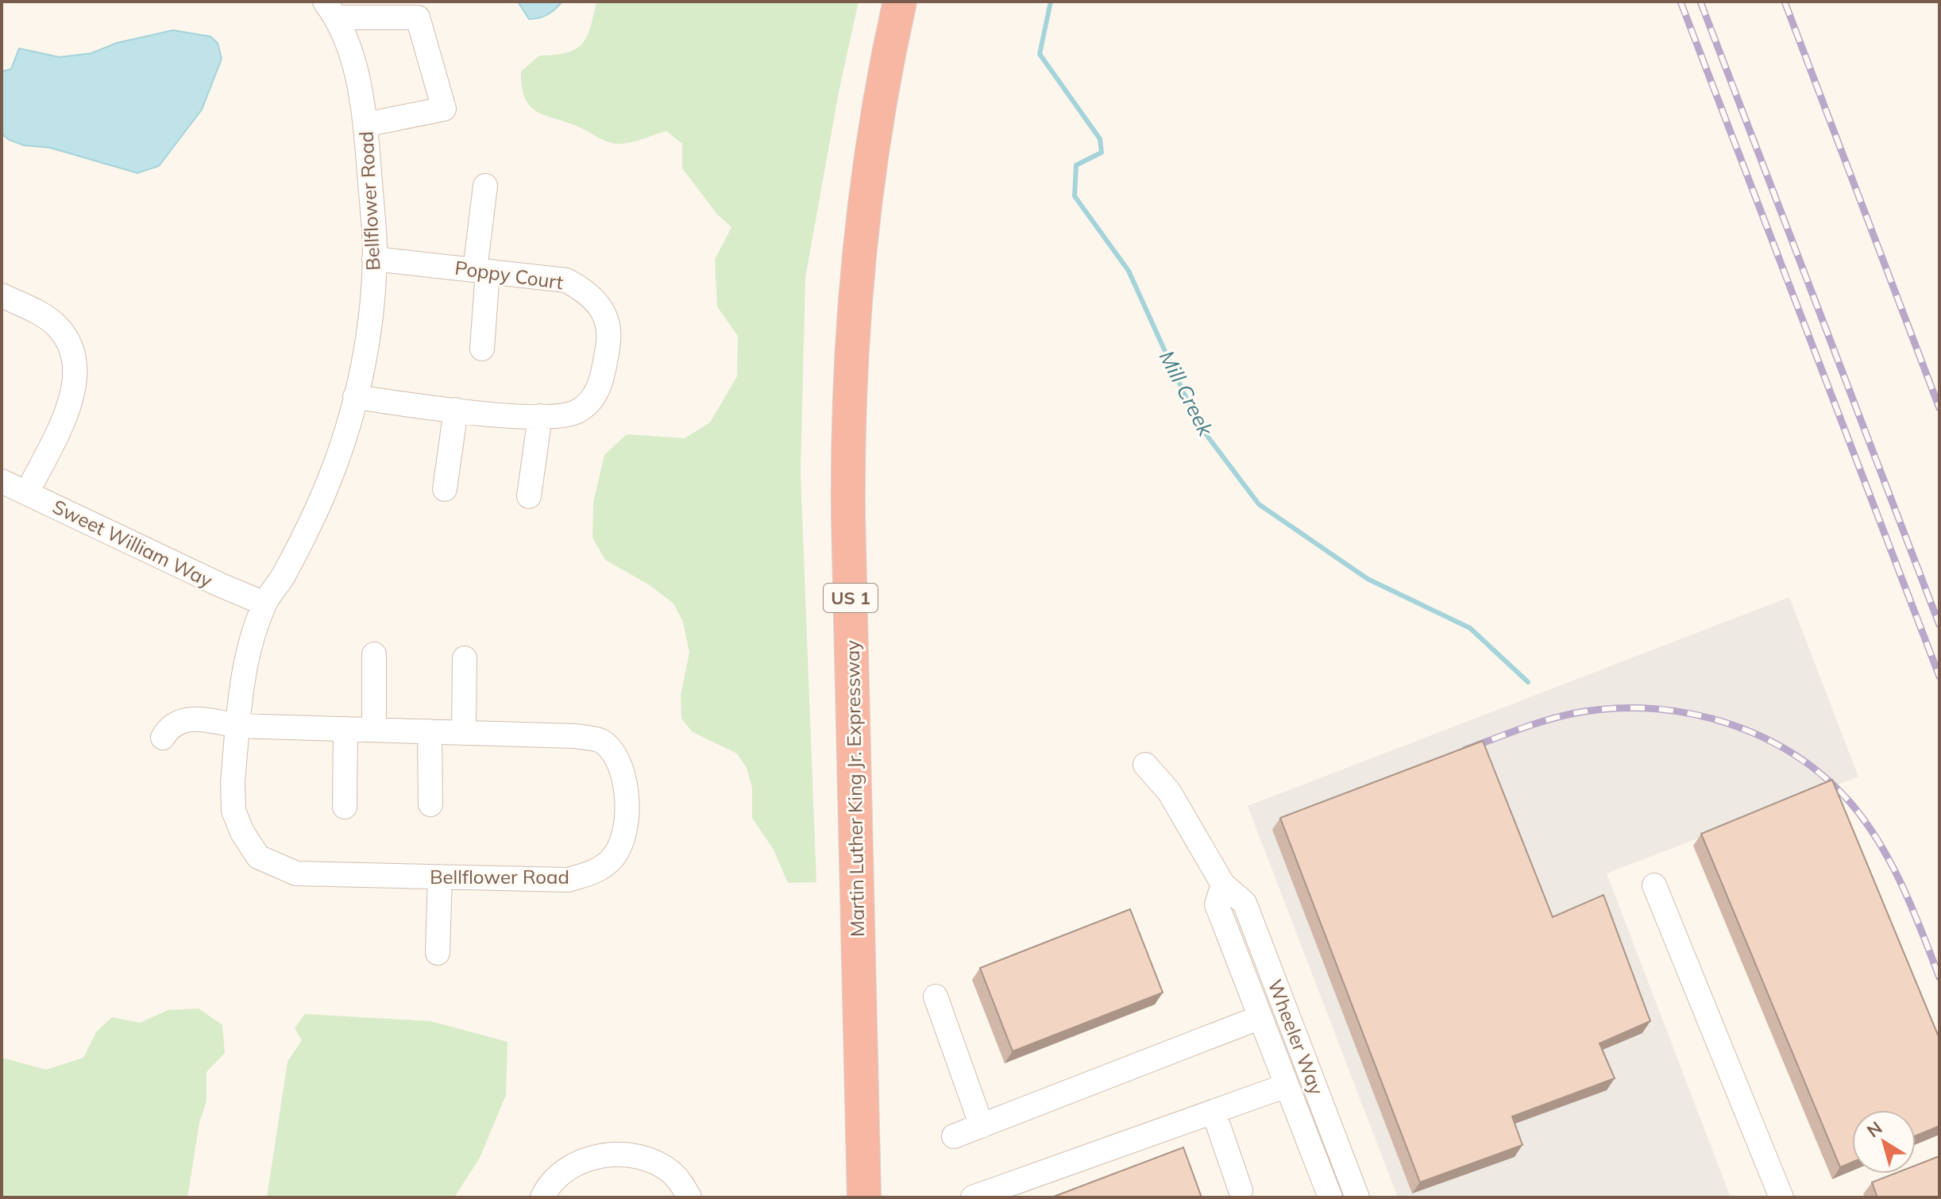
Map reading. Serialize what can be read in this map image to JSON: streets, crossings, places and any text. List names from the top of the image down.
{
  "streets": {
    "highway": ["US 1", "Martin Luther King Jr. Expressway"],
    "street": [
      "Bellflower Road",
      "Poppy Court",
      "Sweet William Way",
      "Wheeler Way"
    ]
  },
  "crossings": [
    ["Bellflower Road", "Poppy Court"],
    ["Bellflower Road", "Sweet William Way"]
  ],
  "water": ["Mill Creek"],
  "north": "top left"
}
